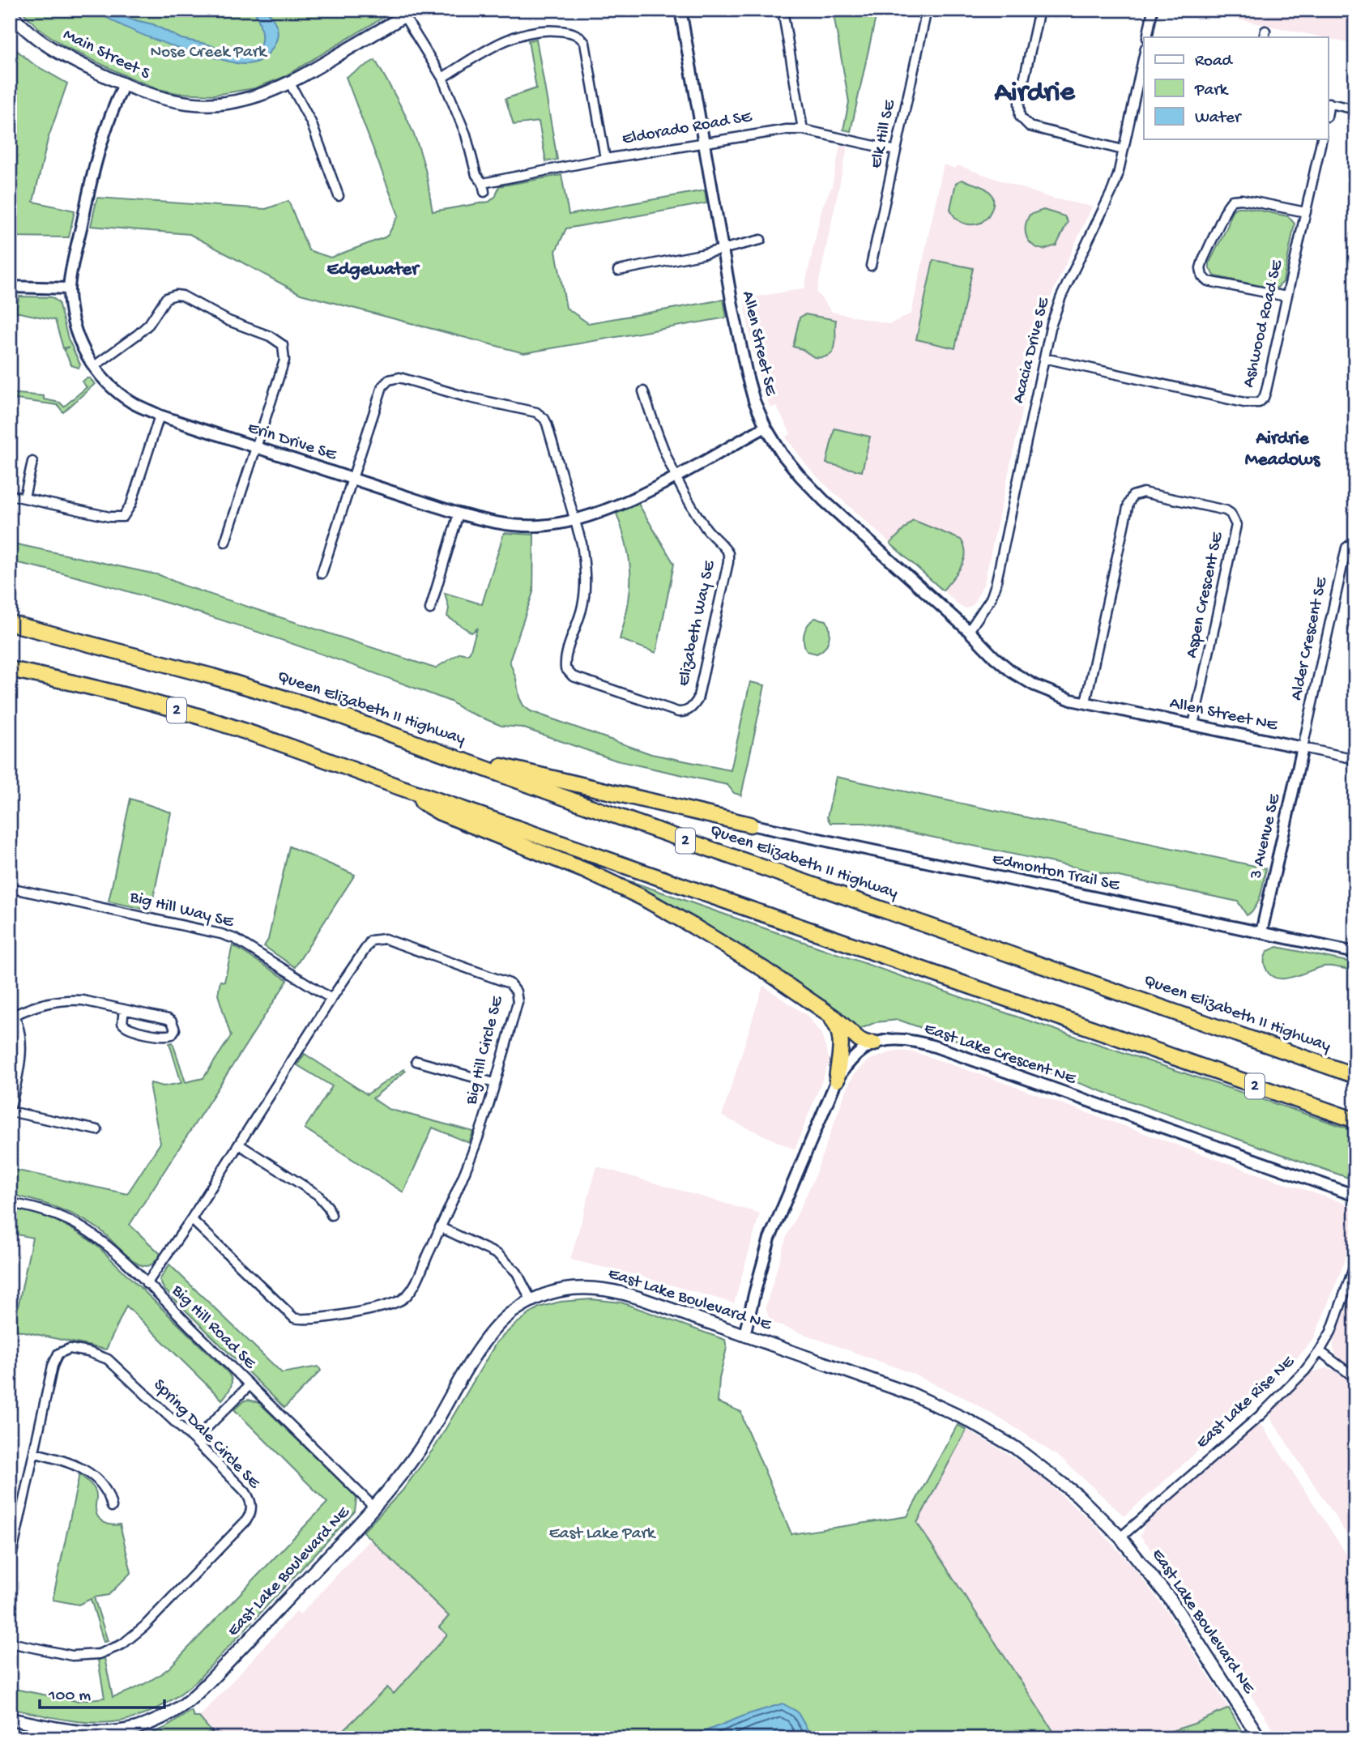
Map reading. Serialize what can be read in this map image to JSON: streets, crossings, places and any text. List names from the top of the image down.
{
  "streets": {
    "highway": ["Queen Elizabeth II Highway", "2"],
    "main road": ["Main Street S", "East Lake Boulevard NE"],
    "street": [
      "Eldorado Road SE",
      "Elk Hill SE",
      "Ashwood Road SE",
      "Allen Street SE",
      "Acacia Drive SE",
      "Erin Drive SE",
      "Aspen Crescent SE",
      "Elizabeth Way SE",
      "Alder Crescent SE",
      "Allen Street NE",
      "3 Avenue SE",
      "Edmonton Trail SE",
      "Big Hill Way SE",
      "Big Hill Circle SE",
      "East Lake Crescent NE",
      "Big Hill Road SE",
      "East Lake Rise NE",
      "Spring Dale Circle SE"
    ]
  },
  "crossings": [
    ["Main Street S", "Erin Drive SE"],
    ["Eldorado Road SE", "Elk Hill SE"],
    ["Eldorado Road SE", "Allen Street SE"],
    ["Ashwood Road SE", "Acacia Drive SE"],
    ["Allen Street SE", "Acacia Drive SE"],
    ["Allen Street SE", "Erin Drive SE"],
    ["Allen Street SE", "Aspen Crescent SE"],
    ["Allen Street SE", "Allen Street NE"],
    ["Erin Drive SE", "Elizabeth Way SE"],
    ["Aspen Crescent SE", "Allen Street NE"],
    ["Alder Crescent SE", "Allen Street NE"],
    ["Alder Crescent SE", "3 Avenue SE"],
    ["Allen Street NE", "3 Avenue SE"],
    ["3 Avenue SE", "Edmonton Trail SE"],
    ["Big Hill Way SE", "Big Hill Circle SE"],
    ["Big Hill Circle SE", "Big Hill Road SE"],
    ["East Lake Crescent NE", "East Lake Boulevard NE"],
    ["East Lake Boulevard NE", "Big Hill Road SE"],
    ["East Lake Boulevard NE", "East Lake Rise NE"]
  ],
  "districts": ["Airdrie", "Edgewater", "Airdrie Meadows"],
  "parks": ["Nose Creek Park", "East Lake Park"],
  "legend": ["Road", "Park", "Water"],
  "scale_bar": "100 m"
}
